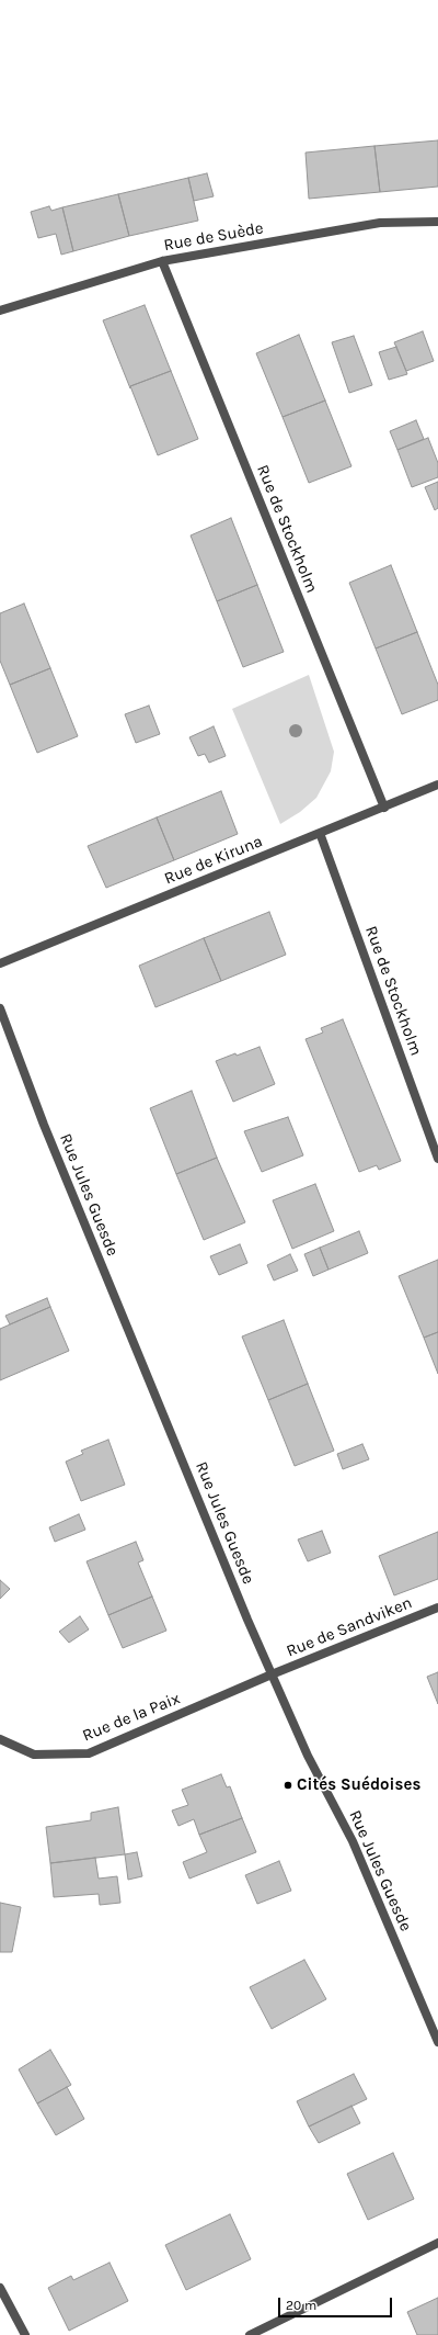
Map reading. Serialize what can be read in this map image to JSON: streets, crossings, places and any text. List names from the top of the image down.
{
  "streets": {
    "street": [
      "Rue de Suède",
      "Rue de Stockholm",
      "Rue de Kiruna",
      "Rue Jules Guesde",
      "Rue de Sandviken",
      "Rue de la Paix"
    ]
  },
  "crossings": [
    ["Rue de Suède", "Rue de Stockholm"],
    ["Rue de Stockholm", "Rue de Kiruna"],
    ["Rue Jules Guesde", "Rue de Sandviken"],
    ["Rue Jules Guesde", "Rue de la Paix"],
    ["Rue de Sandviken", "Rue de la Paix"]
  ],
  "places": ["Cités Suédoises"],
  "scale_bar": "20 m"
}
